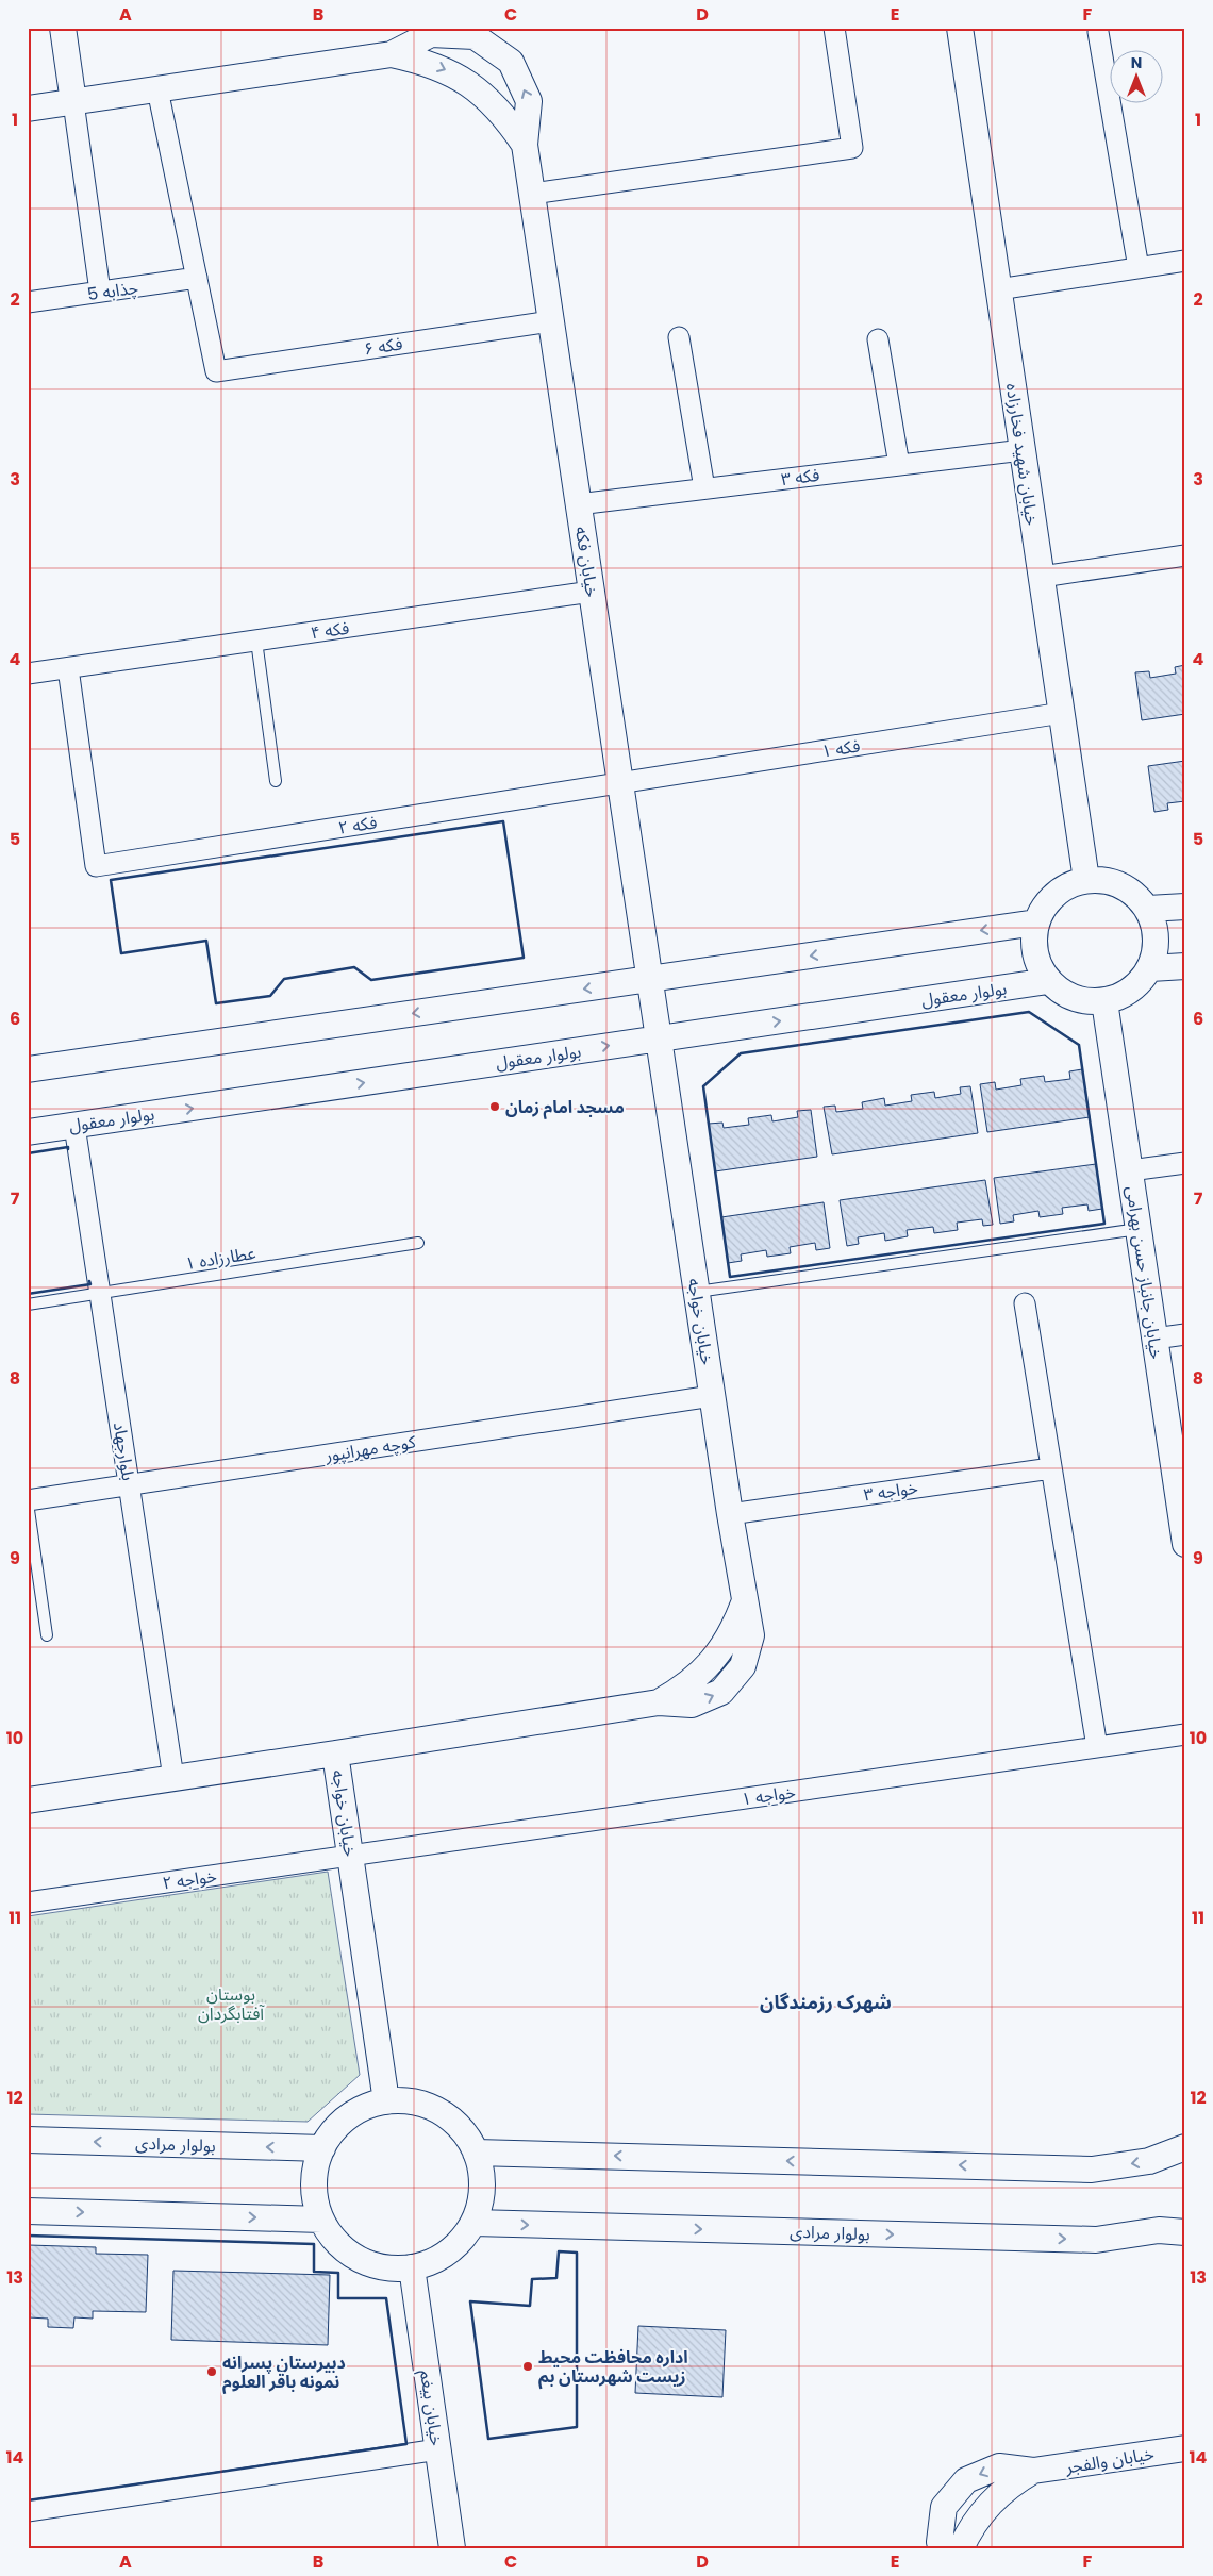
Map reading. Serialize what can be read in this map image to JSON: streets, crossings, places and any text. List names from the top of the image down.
{
  "streets": {
    "street": [
      "چذابه 5",
      "فکه ۶",
      "خیابان شهید فخارزاده",
      "فکه ۳",
      "خیابان فکه",
      "فکه ۴",
      "فکه ۱",
      "فکه ۲",
      "بولوار معقول",
      "خیابان جانباز حسن بهرامی",
      "خیابان خواجه",
      "کوچه مهرانپور",
      "بلوارجهاد",
      "خواجه ۳",
      "خواجه ۱",
      "خواجه ۲",
      "بولوار مرادی",
      "خیابان بیغم",
      "خیابان والفجر"
    ],
    "lane": ["عطارزاده ۱"]
  },
  "crossings": [
    ["چذابه 5", "فکه ۶"],
    ["فکه ۶", "خیابان فکه"],
    ["خیابان شهید فخارزاده", "فکه ۳"],
    ["خیابان شهید فخارزاده", "فکه ۱"],
    ["خیابان شهید فخارزاده", "بولوار معقول"],
    ["خیابان شهید فخارزاده", "خیابان جانباز حسن بهرامی"],
    ["فکه ۳", "خیابان فکه"],
    ["خیابان فکه", "فکه ۴"],
    ["خیابان فکه", "فکه ۱"],
    ["خیابان فکه", "فکه ۲"],
    ["خیابان فکه", "خیابان خواجه"],
    ["فکه ۴", "فکه ۲"],
    ["فکه ۱", "فکه ۲"],
    ["بولوار معقول", "خیابان جانباز حسن بهرامی"],
    ["بولوار معقول", "خیابان خواجه"],
    ["بولوار معقول", "بلوارجهاد"],
    ["عطارزاده ۱", "بلوارجهاد"],
    ["خیابان خواجه", "کوچه مهرانپور"],
    ["خیابان خواجه", "خواجه ۳"],
    ["خیابان خواجه", "خواجه ۱"],
    ["خیابان خواجه", "خواجه ۲"],
    ["خیابان خواجه", "بولوار مرادی"],
    ["خیابان خواجه", "خیابان بیغم"],
    ["کوچه مهرانپور", "بلوارجهاد"],
    ["خواجه ۱", "خواجه ۲"],
    ["بولوار مرادی", "خیابان بیغم"]
  ],
  "districts": ["شهرک رزمندگان"],
  "parks": ["بوستان آفتابگردان"],
  "places": ["مسجد امام زمان", "اداره محافظت محیط زیست شهرستان بم", "دبیرستان پسرانه نمونه باقر العلوم"],
  "north": "top",
  "grid": {
    "columns": [
      "A",
      "B",
      "C",
      "D",
      "E",
      "F"
    ],
    "rows": [
      "1",
      "2",
      "3",
      "4",
      "5",
      "6",
      "7",
      "8",
      "9",
      "10",
      "11",
      "12",
      "13",
      "14"
    ]
  }
}
